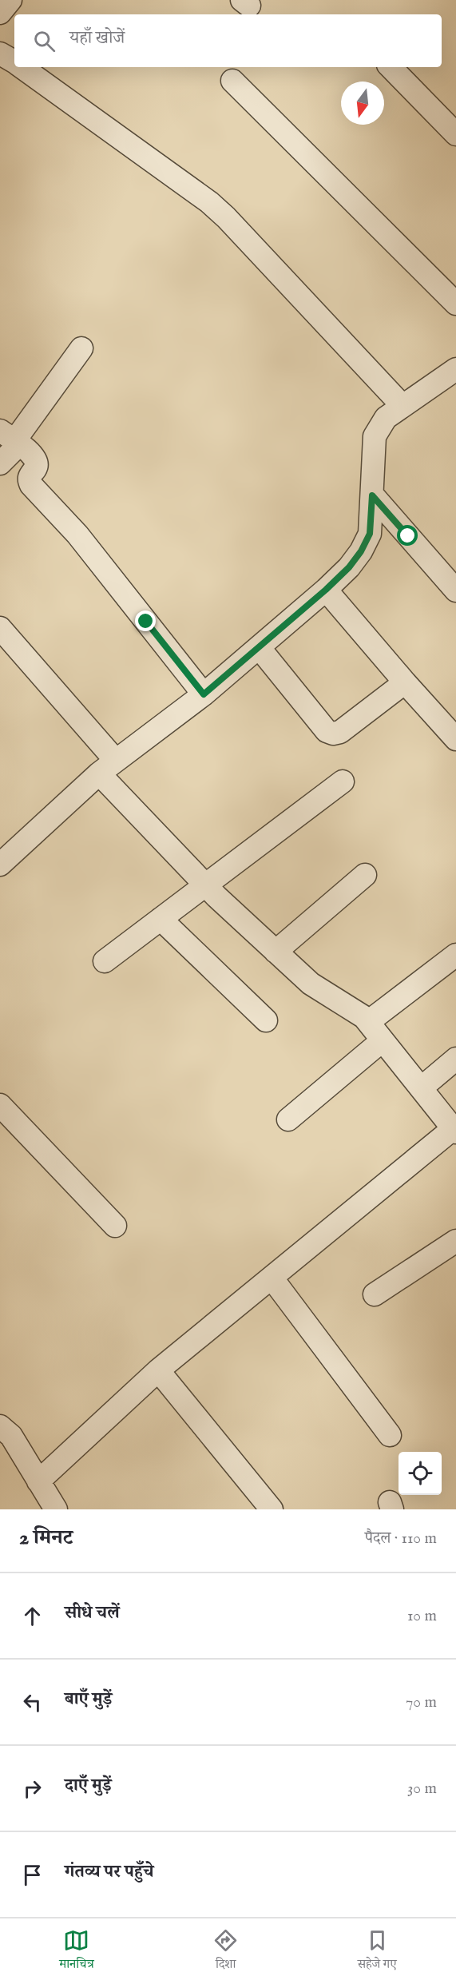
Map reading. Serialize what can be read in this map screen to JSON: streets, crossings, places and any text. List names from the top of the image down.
{
  "north": "bottom",
  "page": {
    "search": "यहाँ खोजें",
    "heading": ["2 मिनट", "पैदल · 110 m"],
    "list": [
      ["सीधे चलें", "10 m"],
      ["बाएँ मुड़ें", "70 m"],
      ["दाएँ मुड़ें", "30 m"],
      "गंतव्य पर पहुँचे"
    ],
    "nav": ["मानचित्र", "दिशा", "सहेजे गए"]
  }
}
